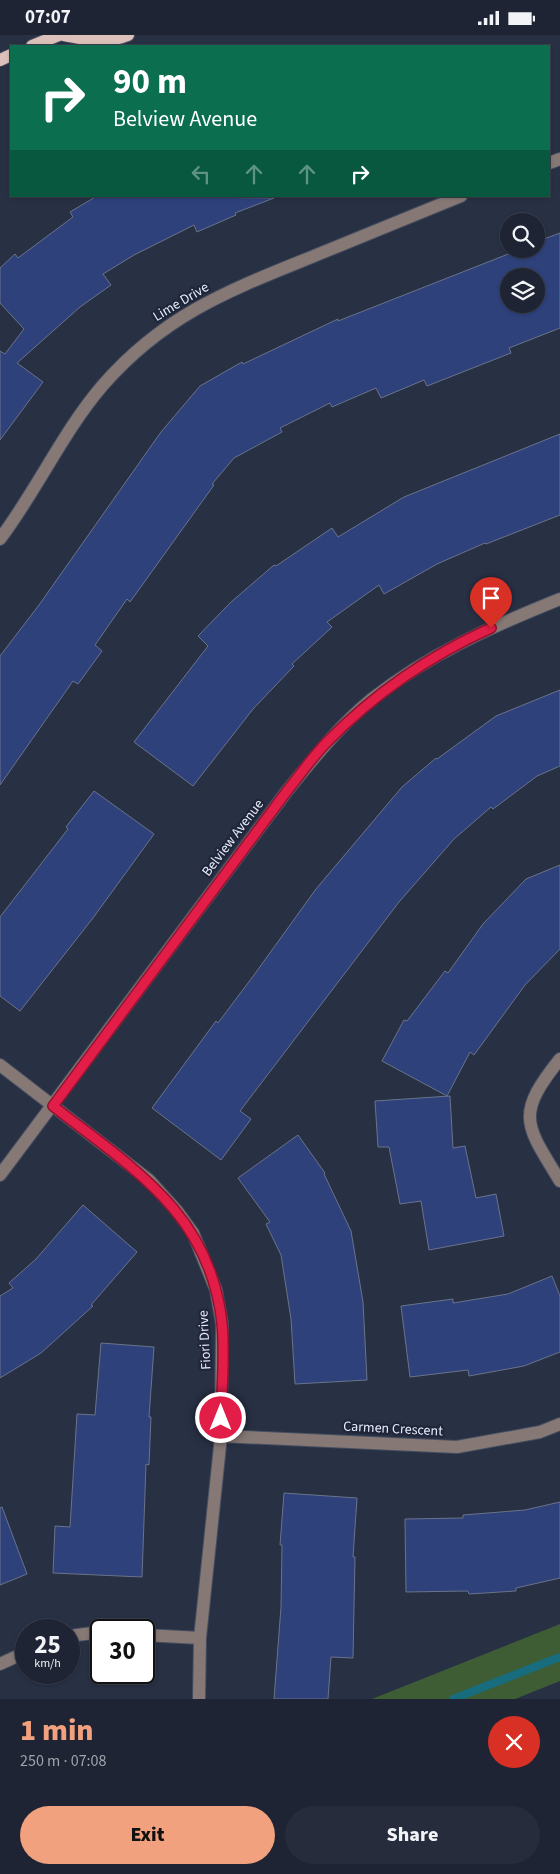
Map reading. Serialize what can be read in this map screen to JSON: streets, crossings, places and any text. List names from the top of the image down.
{
  "streets": {
    "street": [
      "Lime Drive",
      "Belview Avenue",
      "Fiori Drive",
      "Carmen Crescent"
    ]
  },
  "crossings": [
    ["Belview Avenue", "Fiori Drive"],
    ["Fiori Drive", "Carmen Crescent"]
  ],
  "page": {
    "status": "07:07",
    "turn": ["90 m", "Belview Avenue"],
    "speed": "25 km/h",
    "limit": "30",
    "heading": ["1 min", "250 m · 07:08"],
    "buttons": ["Exit", "Share"]
  }
}
